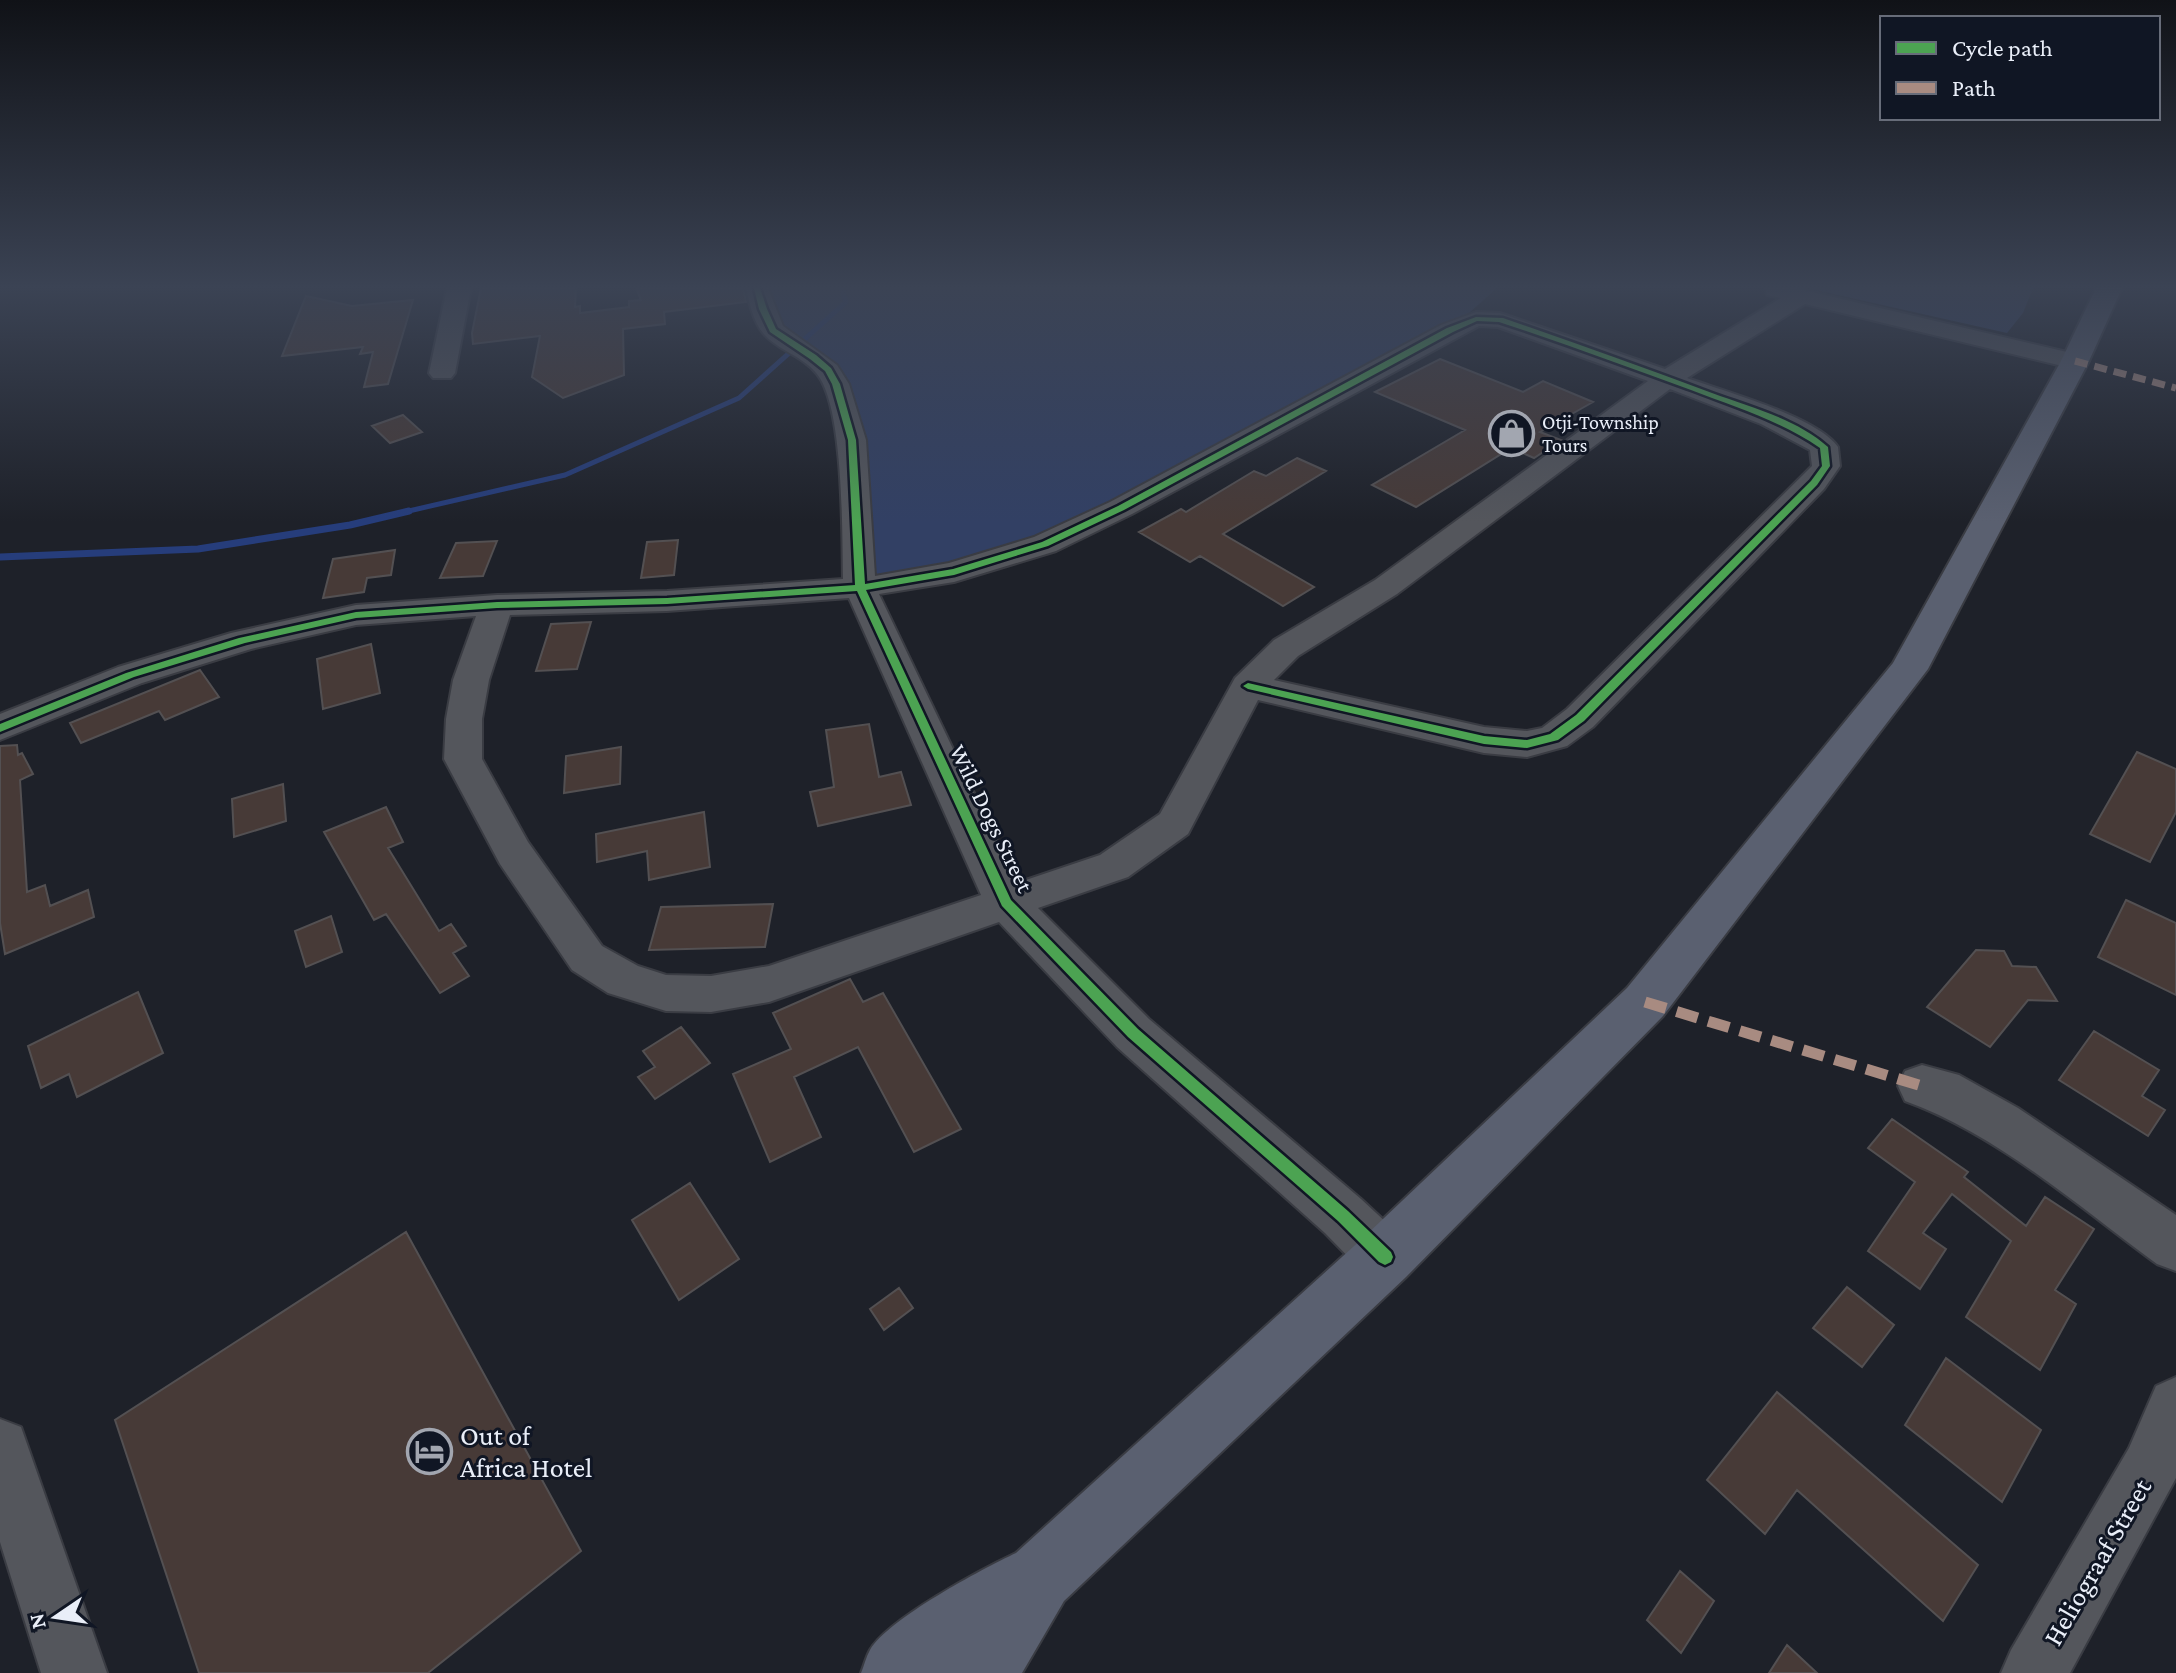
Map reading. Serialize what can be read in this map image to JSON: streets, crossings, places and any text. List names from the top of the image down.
{
  "streets": {
    "street": ["Wild Dogs Street", "Heliograaf Street"]
  },
  "places": {
    "shop": ["Otji-Township Tours"],
    "hotel": ["Out of Africa Hotel"]
  },
  "legend": ["Cycle path", "Path"],
  "north": "left"
}
